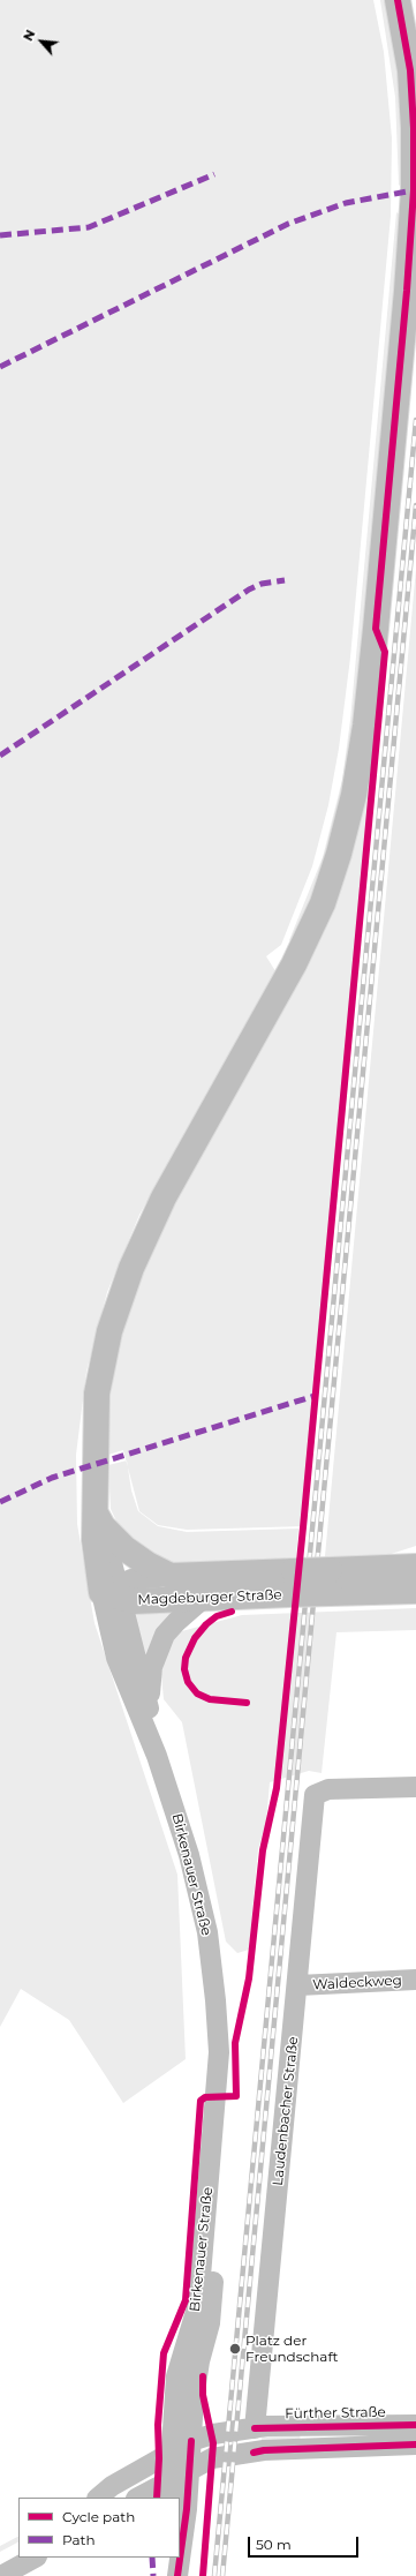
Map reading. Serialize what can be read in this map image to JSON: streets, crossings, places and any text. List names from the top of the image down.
{
  "streets": {
    "main road": ["Magdeburger Straße"],
    "street": [
      "Birkenauer Straße",
      "Waldeckweg",
      "Laudenbacher Straße",
      "Fürther Straße"
    ]
  },
  "crossings": [
    ["Magdeburger Straße", "Birkenauer Straße"],
    ["Birkenauer Straße", "Fürther Straße"],
    ["Waldeckweg", "Laudenbacher Straße"],
    ["Laudenbacher Straße", "Fürther Straße"]
  ],
  "places": ["Platz der Freundschaft"],
  "legend": ["Cycle path", "Path"],
  "scale_bar": "50 m",
  "north": "top left"
}
